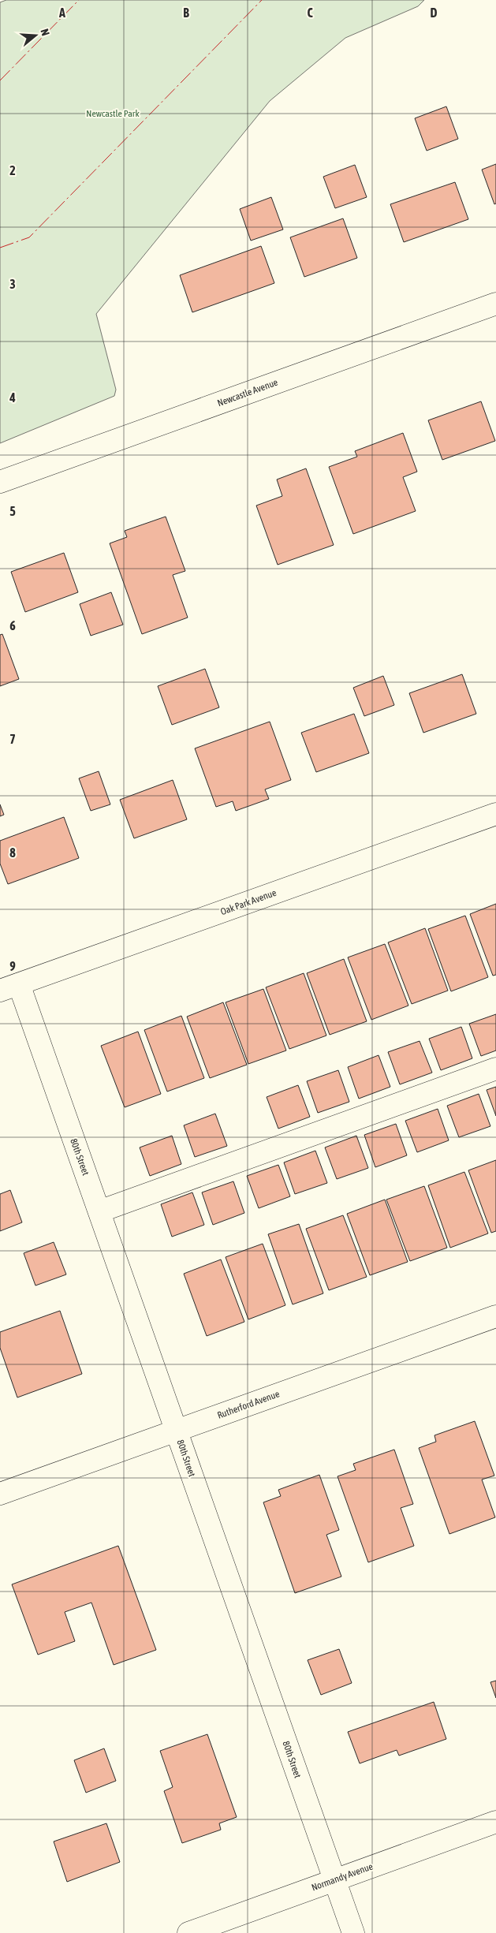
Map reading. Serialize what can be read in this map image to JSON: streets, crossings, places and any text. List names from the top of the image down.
{
  "streets": {
    "street": [
      "Newcastle Avenue",
      "Oak Park Avenue",
      "80th Street",
      "Rutherford Avenue",
      "Normandy Avenue"
    ]
  },
  "crossings": [
    ["Oak Park Avenue", "80th Street"],
    ["80th Street", "Rutherford Avenue"],
    ["80th Street", "Normandy Avenue"]
  ],
  "parks": ["Newcastle Park"],
  "north": "right",
  "grid": {
    "columns": [
      "A",
      "B",
      "C",
      "D"
    ],
    "rows": [
      "2",
      "3",
      "4",
      "5",
      "6",
      "7",
      "8",
      "9"
    ]
  }
}
